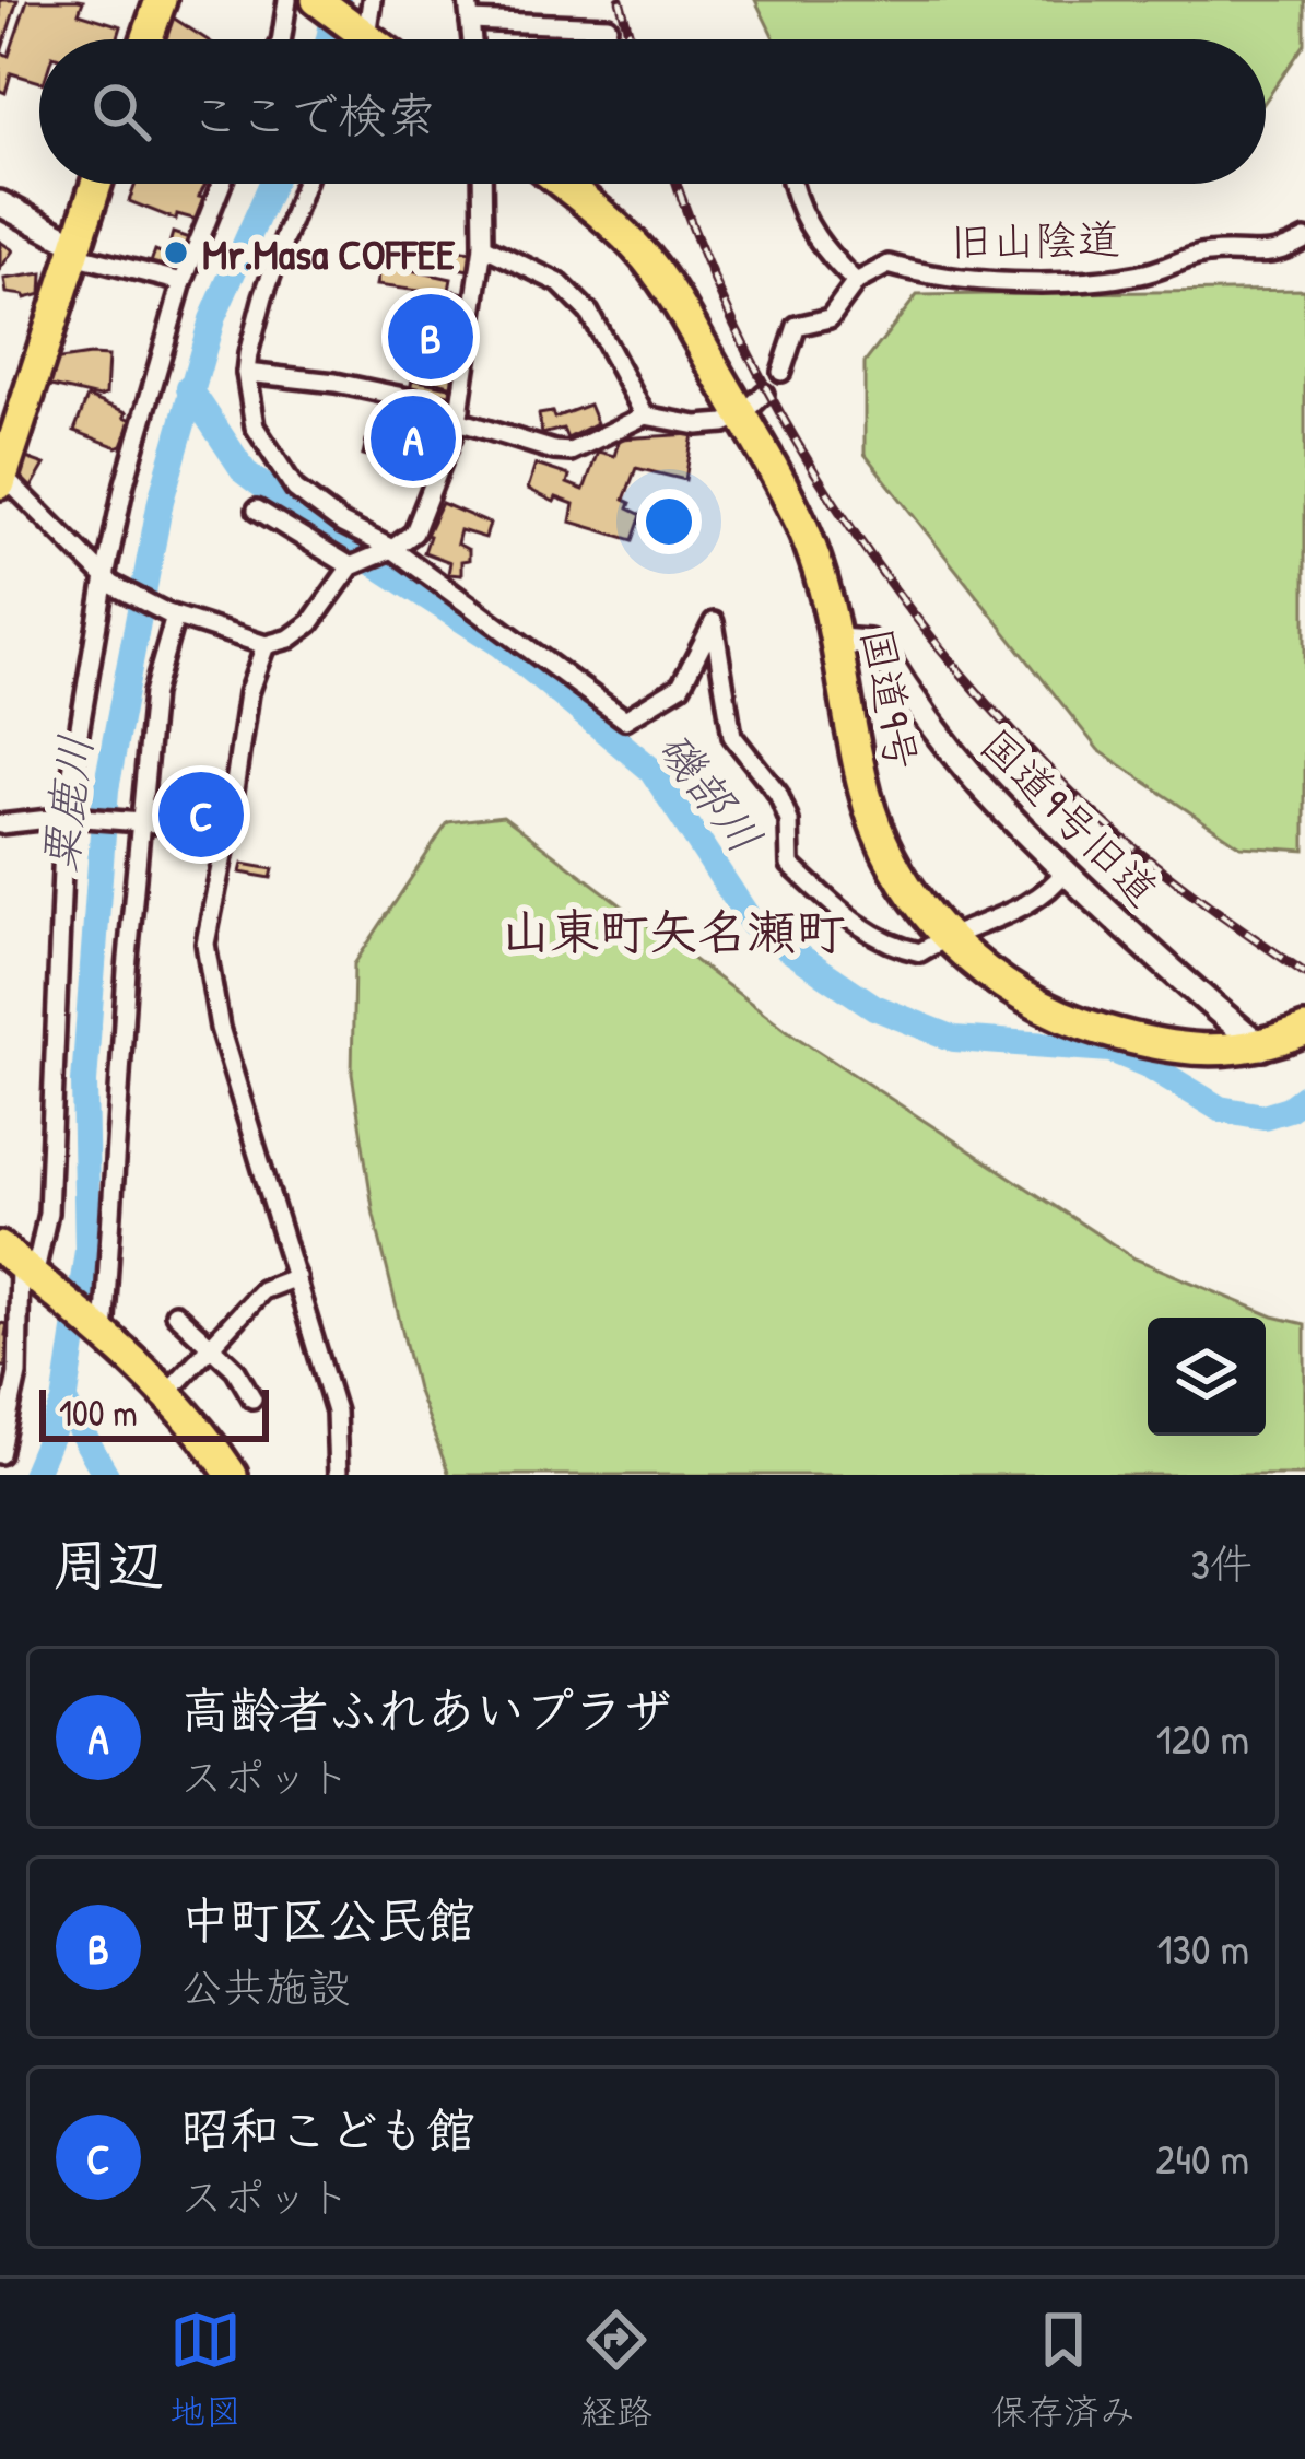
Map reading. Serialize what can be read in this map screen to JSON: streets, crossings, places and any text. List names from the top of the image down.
{
  "streets": {
    "highway": ["国道9号"],
    "street": ["旧山陰道", "国道9号旧道"]
  },
  "crossings": [
    ["国道9号", "国道9号旧道"]
  ],
  "districts": ["山東町矢名瀬町"],
  "water": ["磯部川", "粟鹿川"],
  "places": ["Mr.Masa COFFEE"],
  "scale_bar": "100 m",
  "page": {
    "search": "ここで検索",
    "pins": ["B", "A", "C"],
    "scale": "100 m",
    "heading": ["周辺", "3件"],
    "list": [
      {
        "mark": "A",
        "name": "高齢者ふれあいプラザ",
        "note": "スポット",
        "value": "120 m"
      },
      {
        "mark": "B",
        "name": "中町区公民館",
        "note": "公共施設",
        "value": "130 m"
      },
      {
        "mark": "C",
        "name": "昭和こども館",
        "note": "スポット",
        "value": "240 m"
      }
    ],
    "nav": ["地図", "経路", "保存済み"]
  }
}
